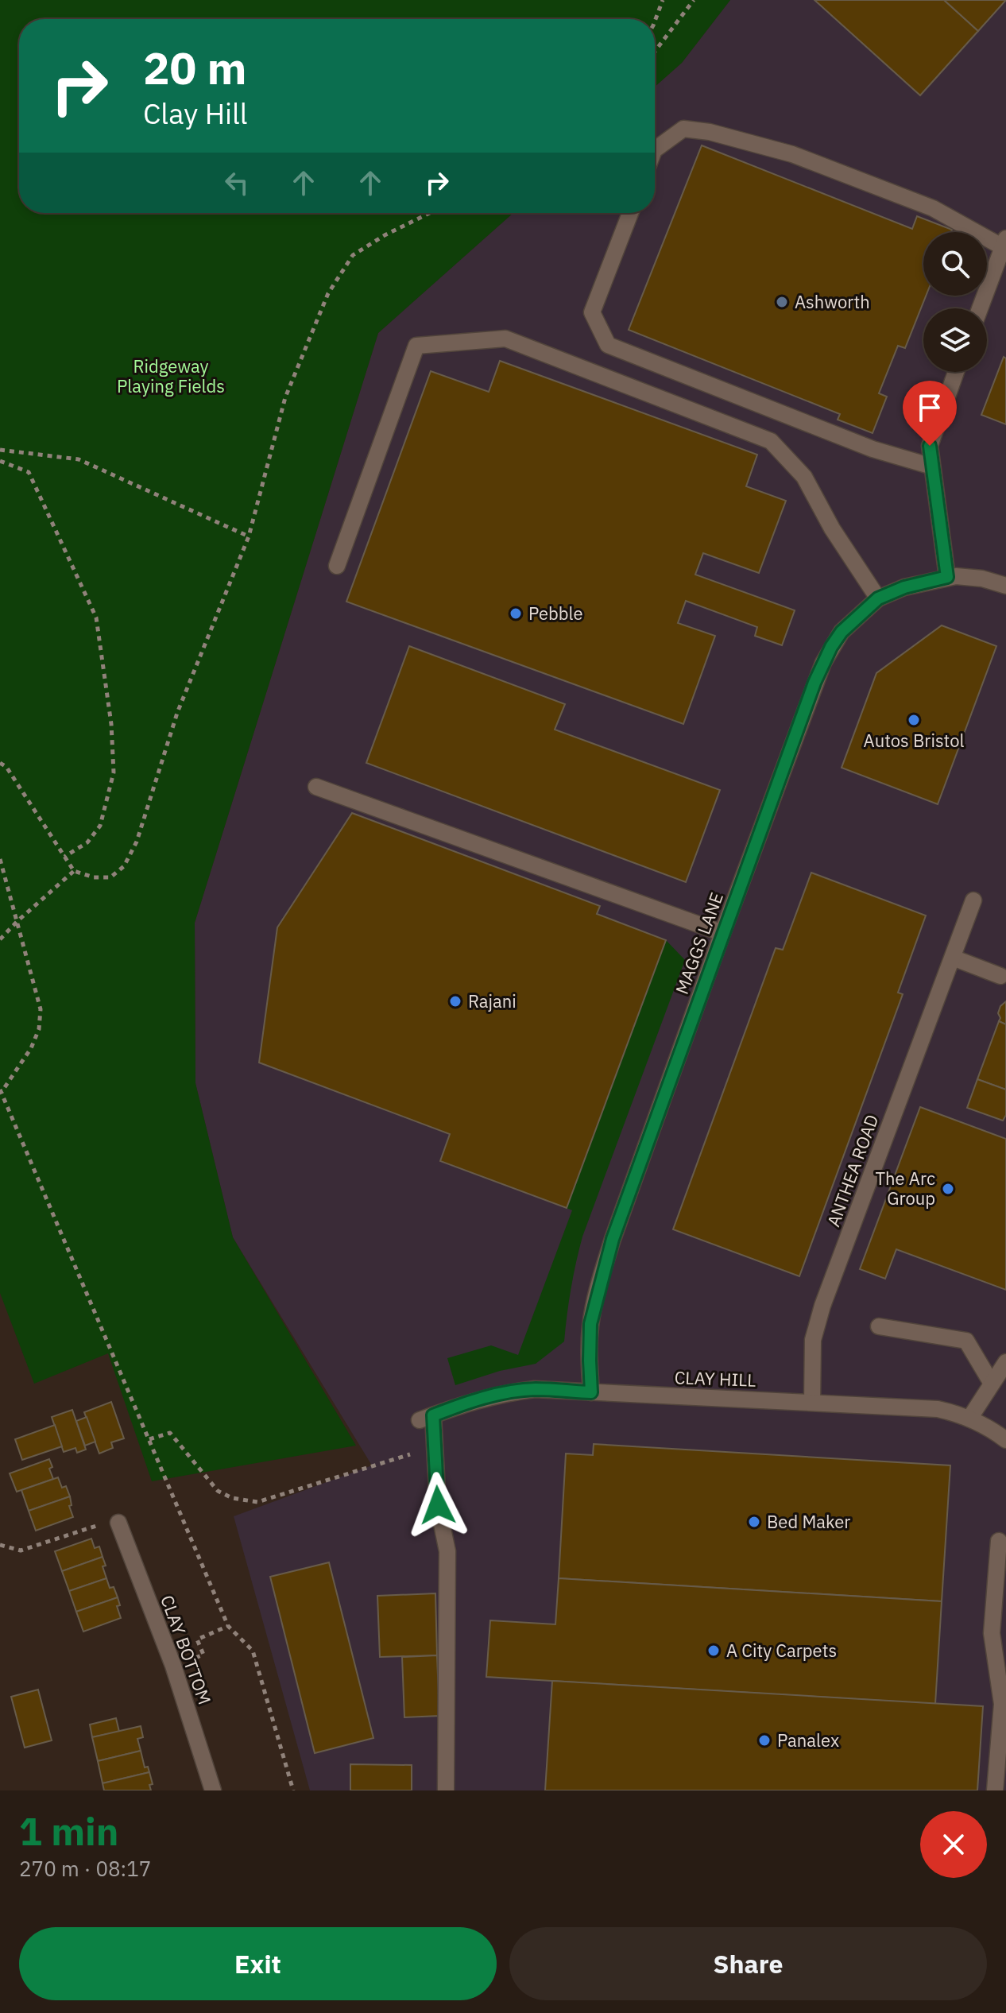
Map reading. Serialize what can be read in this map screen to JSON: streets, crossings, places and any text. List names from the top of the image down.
{
  "streets": {
    "street": [
      "MAGGS LANE",
      "ANTHEA ROAD",
      "CLAY HILL",
      "CLAY BOTTOM"
    ]
  },
  "crossings": [
    ["MAGGS LANE", "CLAY HILL"],
    ["ANTHEA ROAD", "CLAY HILL"]
  ],
  "parks": ["Ridgeway Playing Fields"],
  "places": [
    "Ashworth",
    "Pebble",
    "Autos Bristol",
    "Rajani",
    "The Arc Group",
    "Bed Maker",
    "A City Carpets",
    "Panalex"
  ],
  "page": {
    "turn": ["20 m", "Clay Hill"],
    "heading": ["1 min", "270 m · 08:17"],
    "buttons": ["Exit", "Share"]
  }
}
